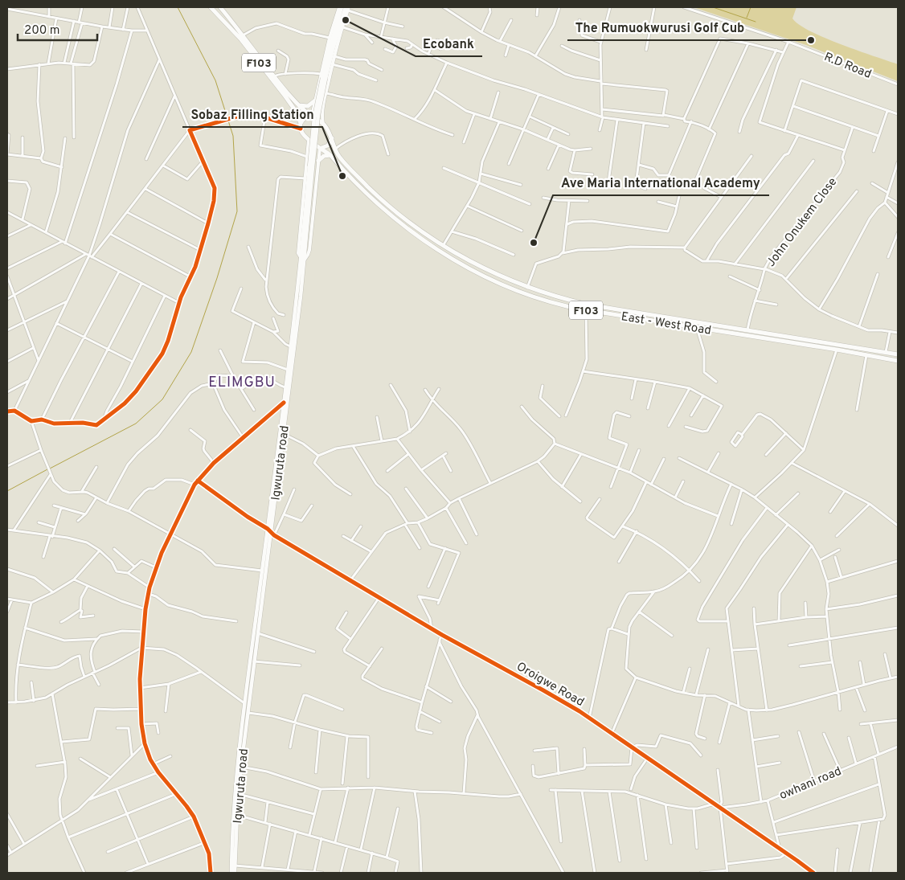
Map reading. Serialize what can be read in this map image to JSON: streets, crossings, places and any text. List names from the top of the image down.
{
  "streets": {
    "main road": ["F103", "East - West Road", "Igwuruta road"],
    "street": [
      "R.D Road",
      "John Onukem Close",
      "Oroigwe Road",
      "owhani road"
    ]
  },
  "crossings": [
    ["John Onukem Close", "East - West Road"],
    ["Igwuruta road", "Oroigwe Road"],
    ["Oroigwe Road", "owhani road"]
  ],
  "districts": ["ELIMGBU"],
  "places": [
    "Ecobank",
    "The Rumuokwurusi Golf Cub",
    "Sobaz Filling Station",
    "Ave Maria International Academy"
  ],
  "scale_bar": "200 m"
}
